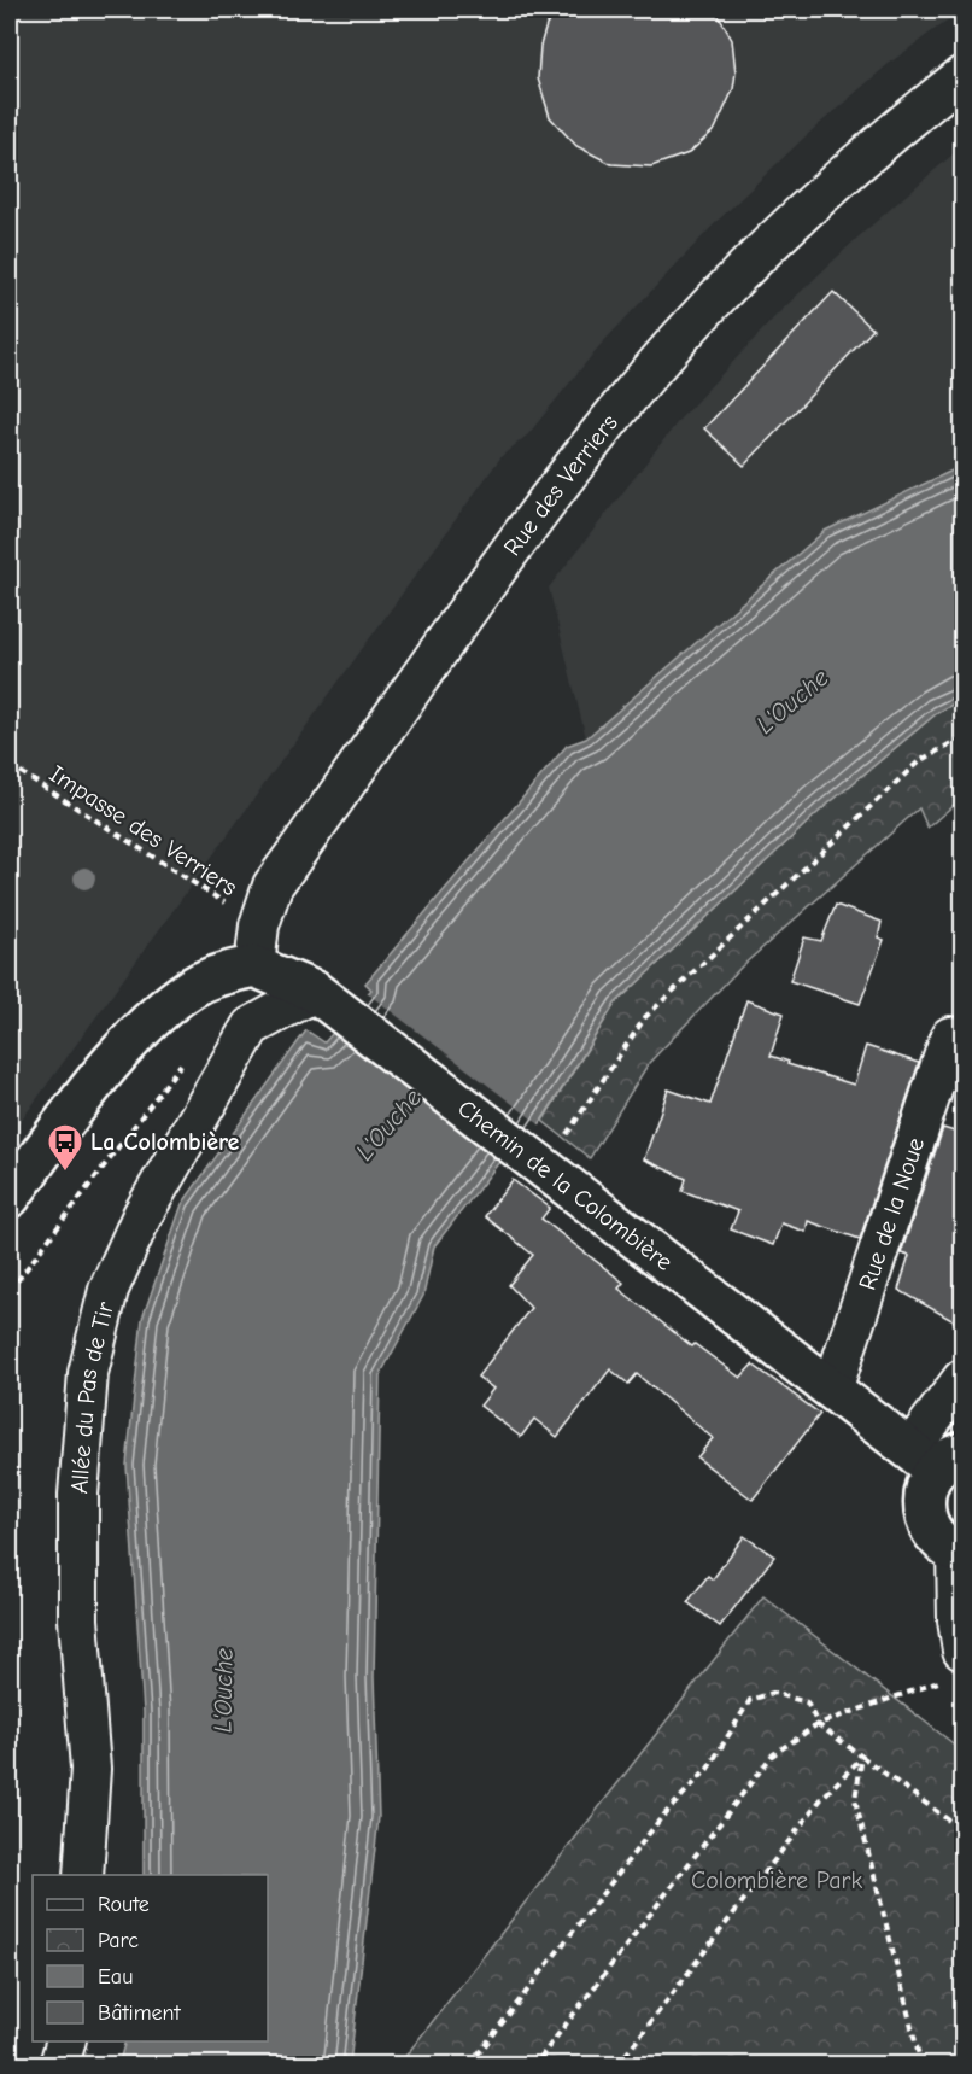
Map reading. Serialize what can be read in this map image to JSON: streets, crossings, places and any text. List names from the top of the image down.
{
  "streets": {
    "street": [
      "Rue des Verriers",
      "Chemin de la Colombière",
      "Rue de la Noue",
      "Allée du Pas de Tir"
    ],
    "path": ["Impasse des Verriers"]
  },
  "crossings": [
    ["Rue des Verriers", "Impasse des Verriers"],
    ["Rue des Verriers", "Chemin de la Colombière"],
    ["Chemin de la Colombière", "Rue de la Noue"],
    ["Chemin de la Colombière", "Allée du Pas de Tir"]
  ],
  "water": ["L'Ouche"],
  "parks": ["Colombière Park"],
  "places": {
    "bus stop": ["La Colombière"]
  },
  "legend": [
    "Route",
    "Parc",
    "Eau",
    "Bâtiment"
  ]
}
